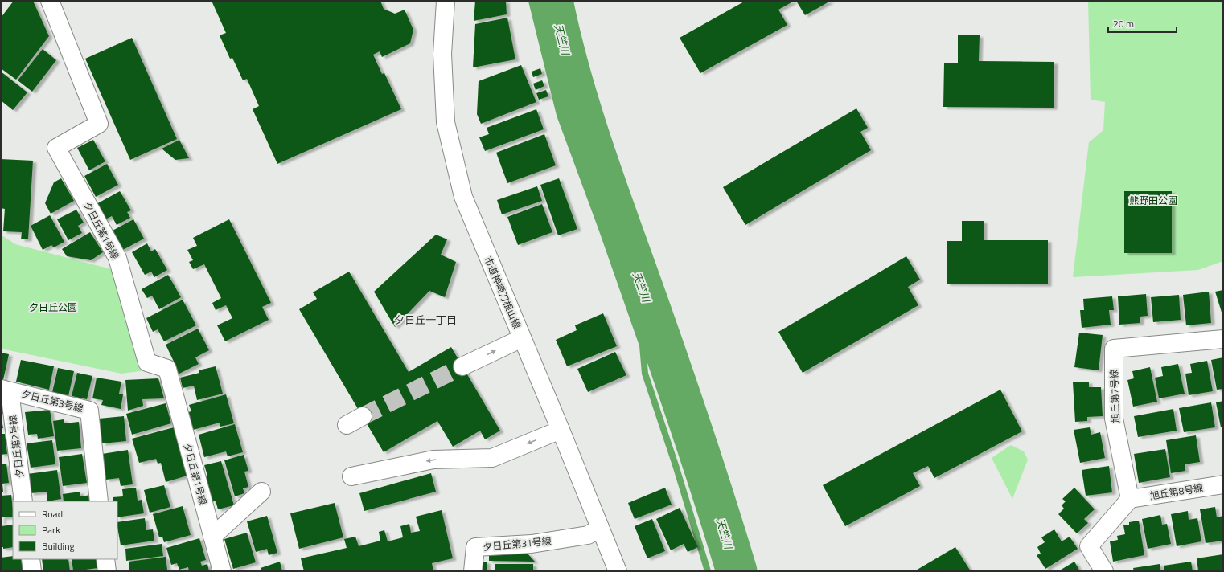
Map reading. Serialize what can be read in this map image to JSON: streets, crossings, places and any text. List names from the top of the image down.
{
  "streets": {
    "street": [
      "夕日丘第1号線",
      "市道神崎刀根山線",
      "旭丘第7号線",
      "夕日丘第3号線",
      "夕日丘第2号線",
      "旭丘第8号線",
      "夕日丘第31号線"
    ]
  },
  "crossings": [
    ["市道神崎刀根山線", "夕日丘第31号線"],
    ["旭丘第7号線", "旭丘第8号線"],
    ["夕日丘第3号線", "夕日丘第2号線"]
  ],
  "districts": ["夕日丘一丁目"],
  "water": ["天竺川"],
  "parks": ["熊野田公園", "夕日丘公園"],
  "legend": ["Road", "Park", "Building"],
  "scale_bar": "20 m"
}
